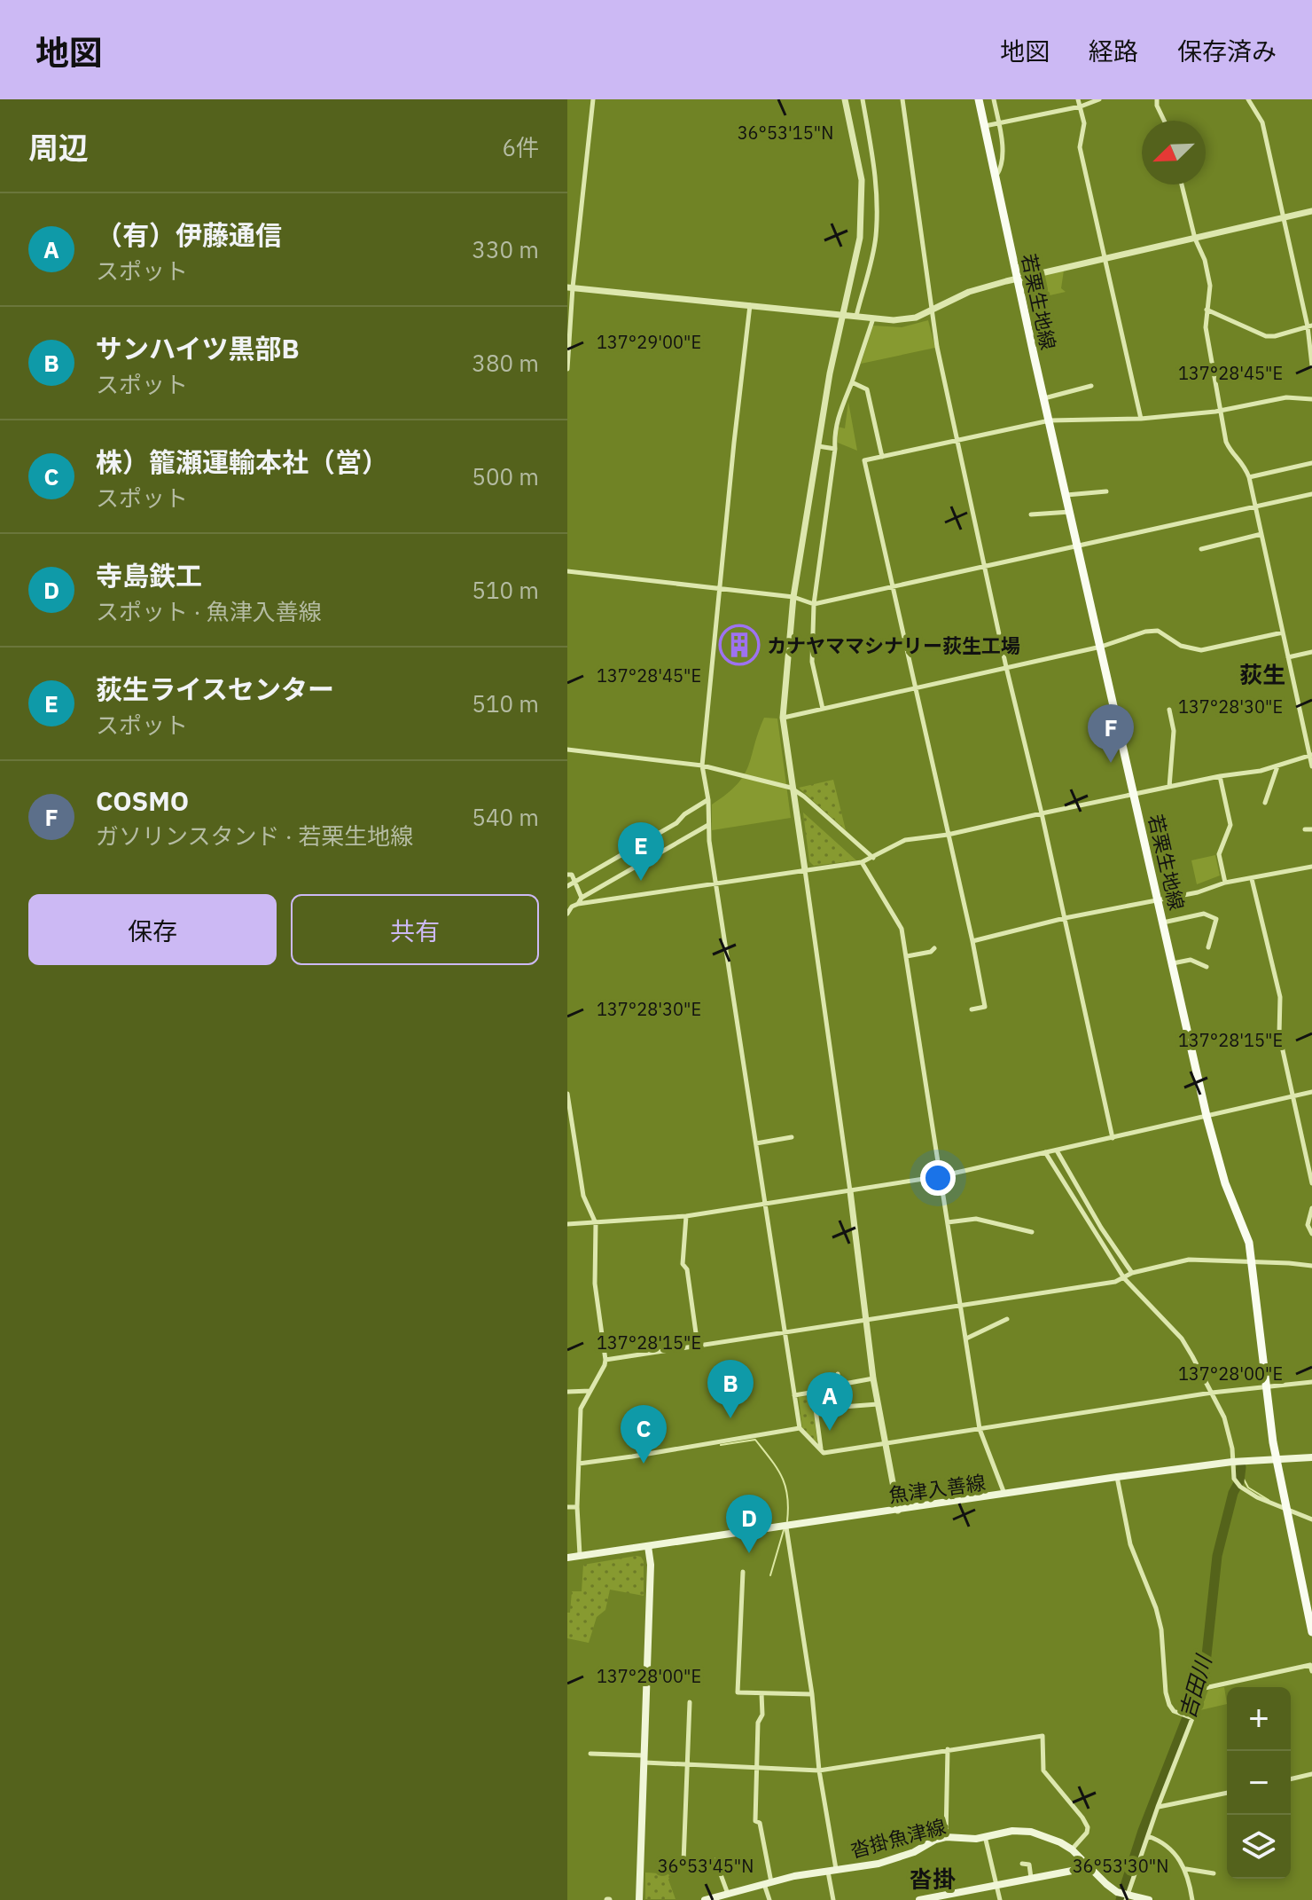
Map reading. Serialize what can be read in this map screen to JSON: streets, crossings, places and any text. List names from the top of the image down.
{
  "streets": {
    "main road": ["若栗生地線", "魚津入善線", "沓掛魚津線"]
  },
  "crossings": [
    ["若栗生地線", "魚津入善線"]
  ],
  "districts": ["荻生", "沓掛"],
  "water": ["吉田川"],
  "places": {
    "building": ["カナヤママシナリー荻生工場"]
  },
  "north": "bottom left",
  "page": {
    "header": "地図",
    "nav": ["地図", "経路", "保存済み"],
    "heading": ["周辺", "6件"],
    "list": [
      {
        "mark": "A",
        "name": "（有）伊藤通信",
        "note": "スポット",
        "value": "330 m"
      },
      {
        "mark": "B",
        "name": "サンハイツ黒部B",
        "note": "スポット",
        "value": "380 m"
      },
      {
        "mark": "C",
        "name": "株）籠瀬運輸本社（営）",
        "note": "スポット",
        "value": "500 m"
      },
      {
        "mark": "D",
        "name": "寺島鉄工",
        "note": "スポット · 魚津入善線",
        "value": "510 m"
      },
      {
        "mark": "E",
        "name": "荻生ライスセンター",
        "note": "スポット",
        "value": "510 m"
      },
      {
        "mark": "F",
        "name": "COSMO",
        "note": "ガソリンスタンド · 若栗生地線",
        "value": "540 m"
      }
    ],
    "pins": [
      "F",
      "E",
      "B",
      "A",
      "C",
      "D"
    ],
    "buttons": ["保存", "共有"],
    "map_buttons": ["+", "−"]
  },
  "coordinates": [
    "36°53'15\"N",
    "137°29'00\"E",
    "137°28'45\"E",
    "137°28'30\"E",
    "137°28'15\"E",
    "137°28'00\"E",
    "36°53'45\"N",
    "36°53'30\"N"
  ]
}
